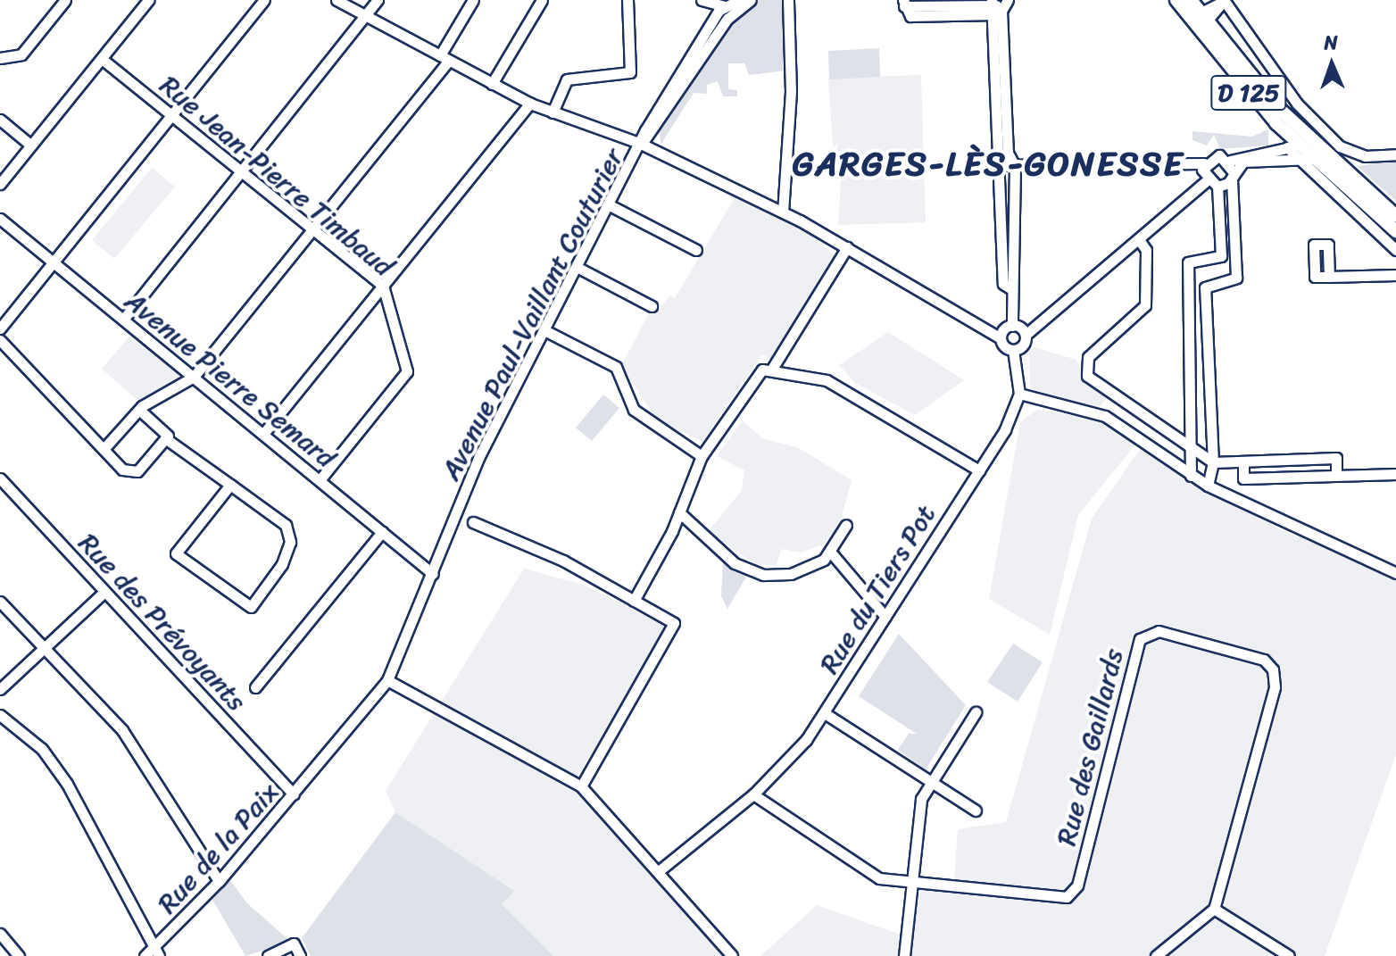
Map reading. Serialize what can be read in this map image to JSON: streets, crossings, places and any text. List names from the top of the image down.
{
  "streets": {
    "main road": ["D 125"],
    "street": [
      "Rue Jean-Pierre Timbaud",
      "Avenue Paul-Vaillant Couturier",
      "Avenue Pierre Semard",
      "Rue du Tiers Pot",
      "Rue des Prévoyants",
      "Rue des Gaillards",
      "Rue de la Paix"
    ]
  },
  "crossings": [
    ["Rue Jean-Pierre Timbaud", "Avenue Pierre Semard"],
    ["Avenue Paul-Vaillant Couturier", "Avenue Pierre Semard"],
    ["Avenue Paul-Vaillant Couturier", "Rue de la Paix"],
    ["Rue des Prévoyants", "Rue de la Paix"]
  ],
  "districts": ["GARGES-LÈS-GONESSE"],
  "north": "top"
}
